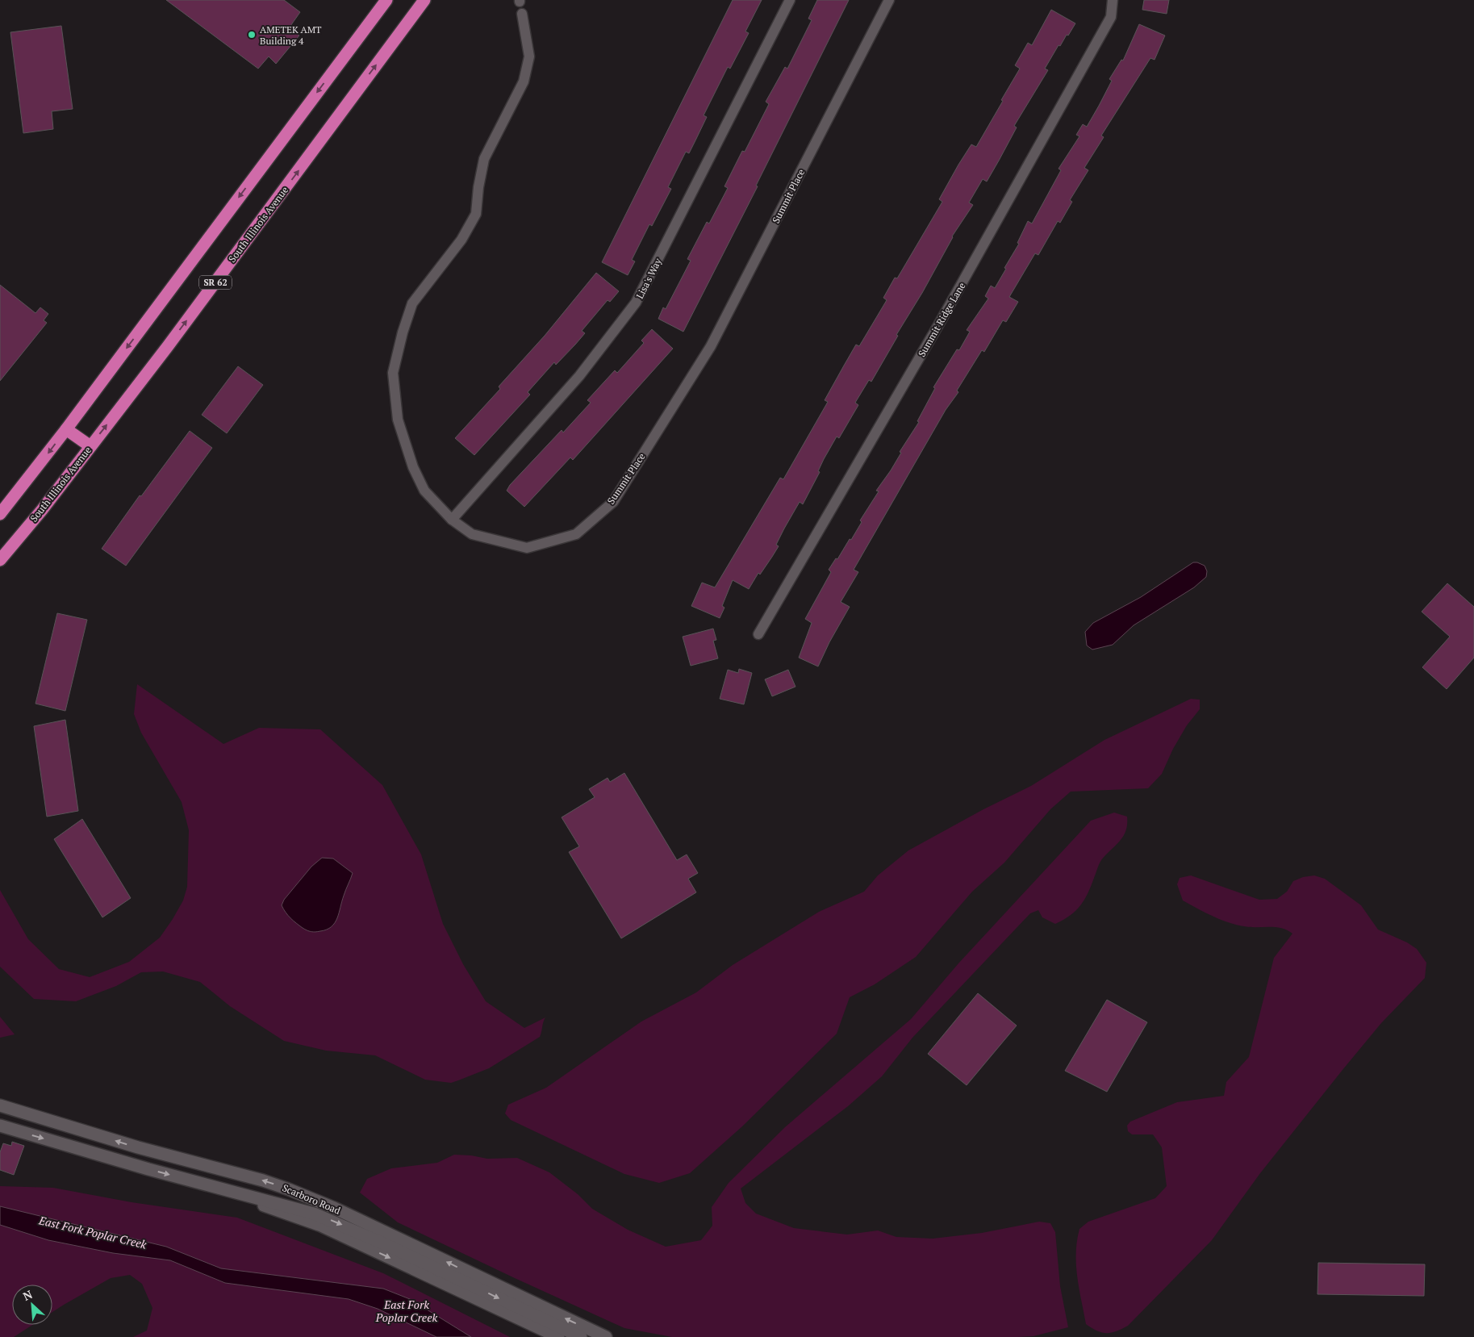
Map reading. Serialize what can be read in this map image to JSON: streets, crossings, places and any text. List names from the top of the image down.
{
  "streets": {
    "highway": ["South Illinois Avenue", "SR 62"],
    "main road": ["Scarboro Road"],
    "street": ["Summit Place", "Lisa's Way", "Summit Ridge Lane"]
  },
  "crossings": [
    ["Summit Place", "Lisa's Way"]
  ],
  "water": ["East Fork Poplar Creek"],
  "places": ["AMETEK AMT Building 4"],
  "north": "top left"
}
